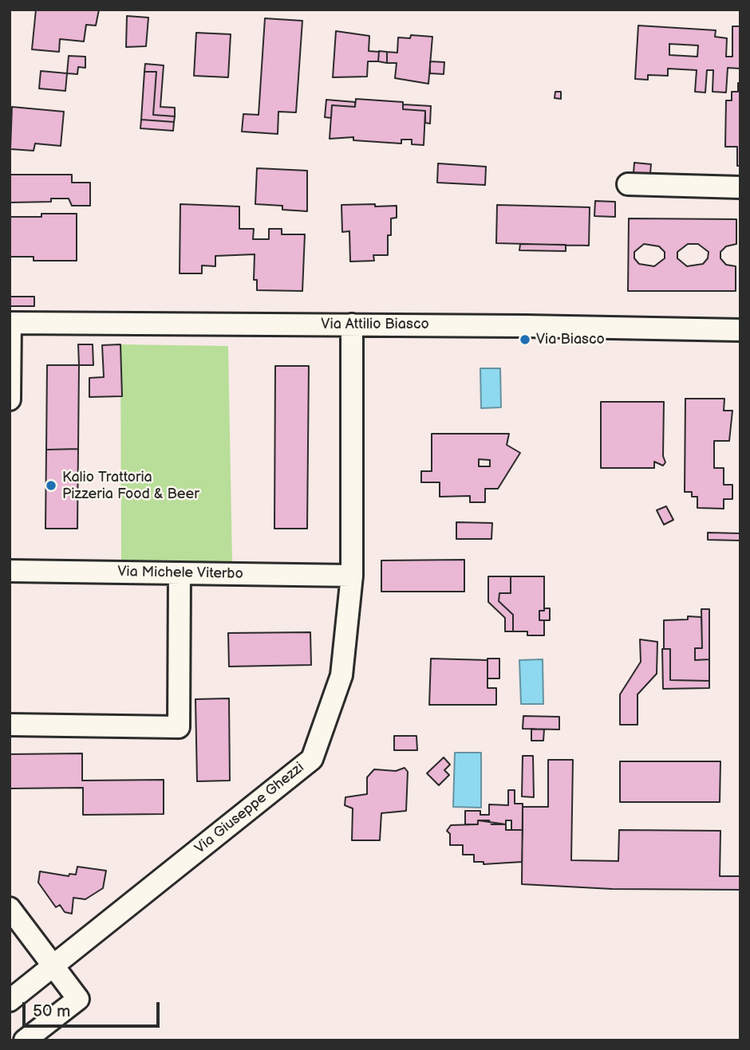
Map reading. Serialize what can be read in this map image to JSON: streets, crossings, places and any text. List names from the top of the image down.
{
  "streets": {
    "street": ["Via Attilio Biasco", "Via Michele Viterbo", "Via Giuseppe Ghezzi"]
  },
  "crossings": [
    ["Via Attilio Biasco", "Via Giuseppe Ghezzi"],
    ["Via Michele Viterbo", "Via Giuseppe Ghezzi"]
  ],
  "places": ["Via Biasco", "Kalio Trattoria Pizzeria Food & Beer"],
  "scale_bar": "50 m"
}
